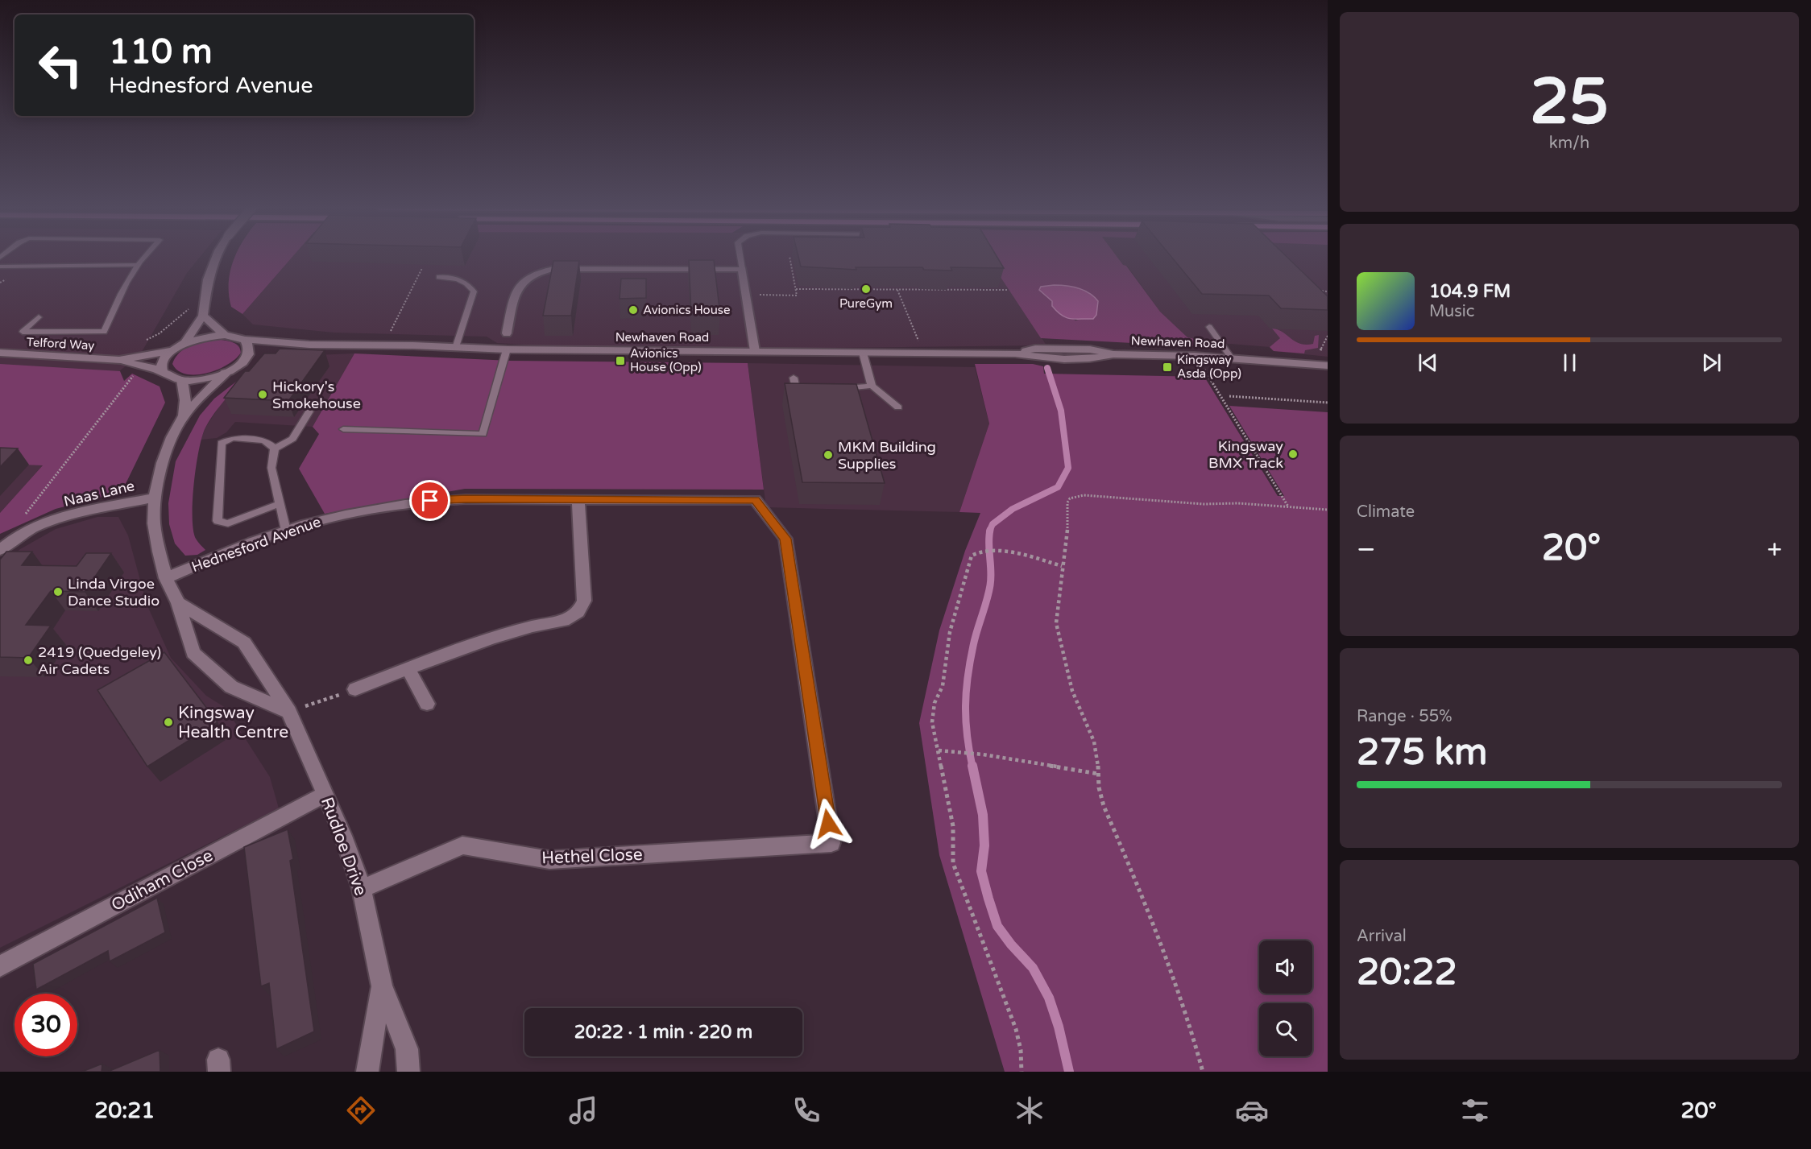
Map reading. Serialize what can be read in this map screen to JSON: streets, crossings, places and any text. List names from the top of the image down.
{
  "streets": {
    "street": [
      "Newhaven Road",
      "Telford Way",
      "Naas Lane",
      "Hednesford Avenue",
      "Rudloe Drive",
      "Hethel Close",
      "Odiham Close"
    ]
  },
  "crossings": [
    ["Newhaven Road", "Telford Way"],
    ["Telford Way", "Naas Lane"],
    ["Hednesford Avenue", "Hethel Close"],
    ["Rudloe Drive", "Hethel Close"],
    ["Rudloe Drive", "Odiham Close"]
  ],
  "places": {
    "other": [
      "PureGym",
      "Avionics House",
      "Hickory's Smokehouse",
      "Kingsway BMX Track",
      "MKM Building Supplies",
      "Linda Virgoe Dance Studio",
      "2419 (Quedgeley) Air Cadets",
      "Kingsway Health Centre"
    ],
    "transit": ["Avionics House (Opp)", "Kingsway Asda (Opp)"]
  },
  "page": {
    "tile": [
      ["25", "km/h"],
      "Climate",
      ["Range · 55%", "275 km"],
      ["Arrival", "20:22"]
    ],
    "turn": ["110 m", "Hednesford Avenue"],
    "song": ["104.9 FM", "Music"],
    "heat": ["−", "20°", "+"],
    "limit": "30",
    "trip": "20:22 · 1 min · 220 m",
    "tabs": ["20:21", "20°"]
  }
}
